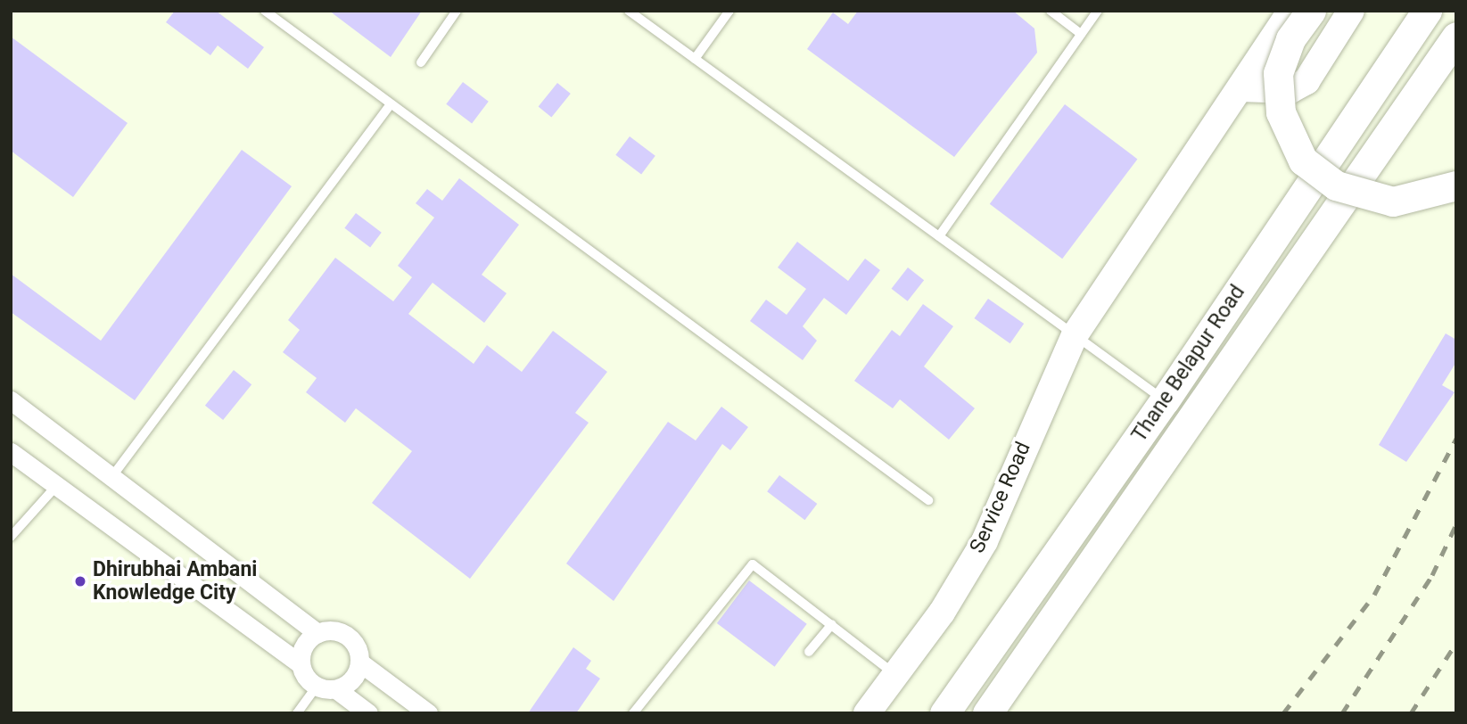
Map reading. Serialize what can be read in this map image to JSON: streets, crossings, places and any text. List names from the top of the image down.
{
  "streets": {
    "main road": ["Thane Belapur Road"],
    "street": ["Service Road"]
  },
  "places": ["Dhirubhai Ambani Knowledge City"]
}
